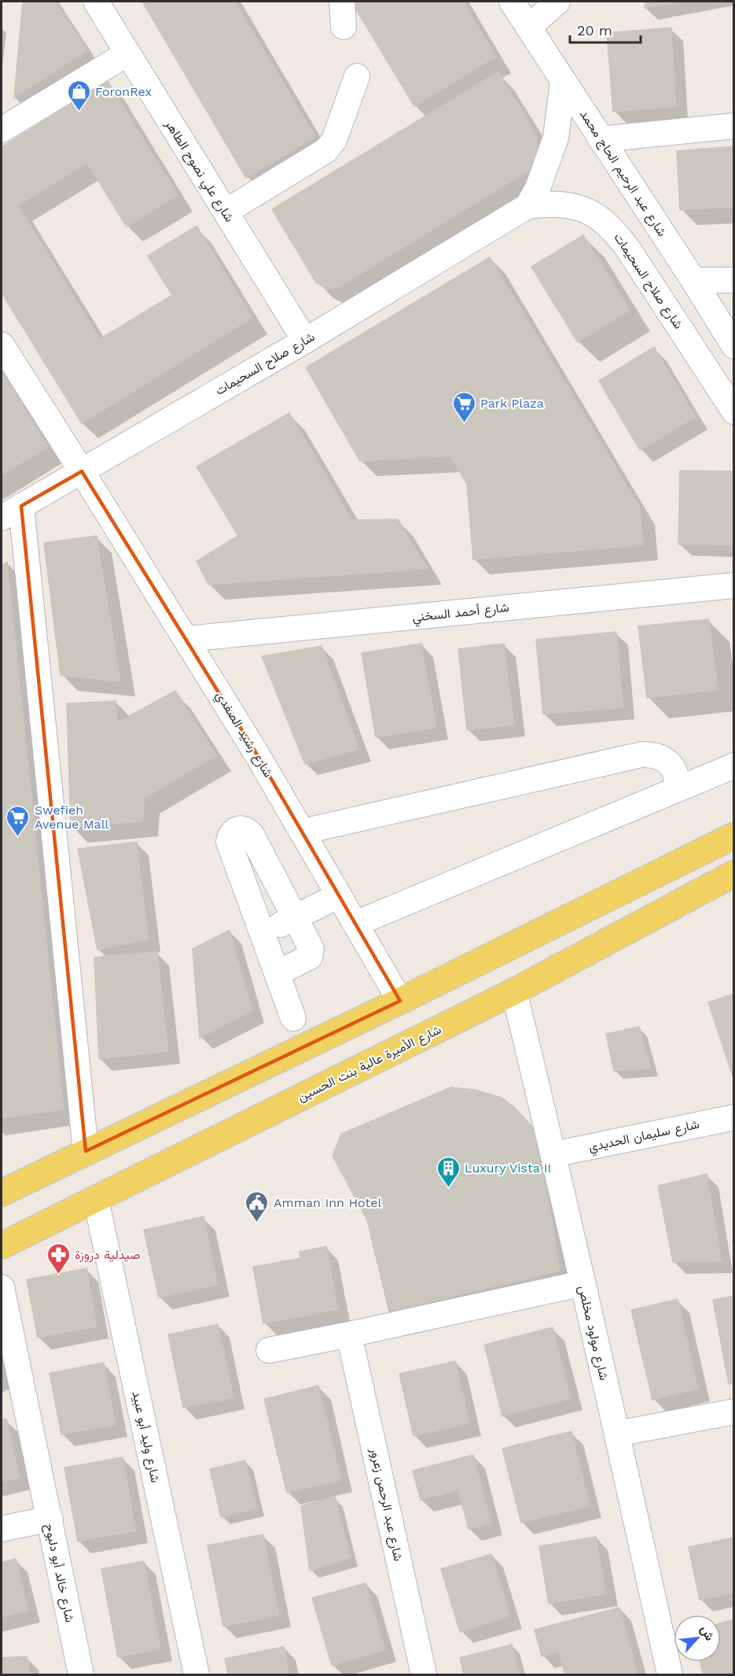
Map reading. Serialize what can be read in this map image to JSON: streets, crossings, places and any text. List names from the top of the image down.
{
  "streets": {
    "main road": ["شارع الأميرة عالية بنت الحسين"],
    "street": [
      "شارع علي نصوح الطاهر",
      "شارع عبد الرحيم الحاج محمد",
      "شارع صلاح السحيمات",
      "شارع أحمد السخني",
      "شارع رشيد الصفدي",
      "شارع سليمان الحديدي",
      "شارع مولود مخلص",
      "شارع وليد أبو عبيد",
      "شارع عبد الرحمن زعرور",
      "شارع خالد أبو دلبوح"
    ]
  },
  "crossings": [
    ["شارع علي نصوح الطاهر", "شارع صلاح السحيمات"],
    ["شارع عبد الرحيم الحاج محمد", "شارع صلاح السحيمات"],
    ["شارع صلاح السحيمات", "شارع رشيد الصفدي"],
    ["شارع أحمد السخني", "شارع رشيد الصفدي"],
    ["شارع الأميرة عالية بنت الحسين", "شارع مولود مخلص"],
    ["شارع الأميرة عالية بنت الحسين", "شارع وليد أبو عبيد"],
    ["شارع سليمان الحديدي", "شارع مولود مخلص"]
  ],
  "places": {
    "shop": ["ForonRex"],
    "supermarket": ["Park Plaza", "Swefieh Avenue Mall"],
    "building": ["Luxury Vista II"],
    "public building": ["Amman Inn Hotel"],
    "pharmacy": ["صيدلية دروزة"]
  },
  "scale_bar": "20 m",
  "north": "top right"
}
